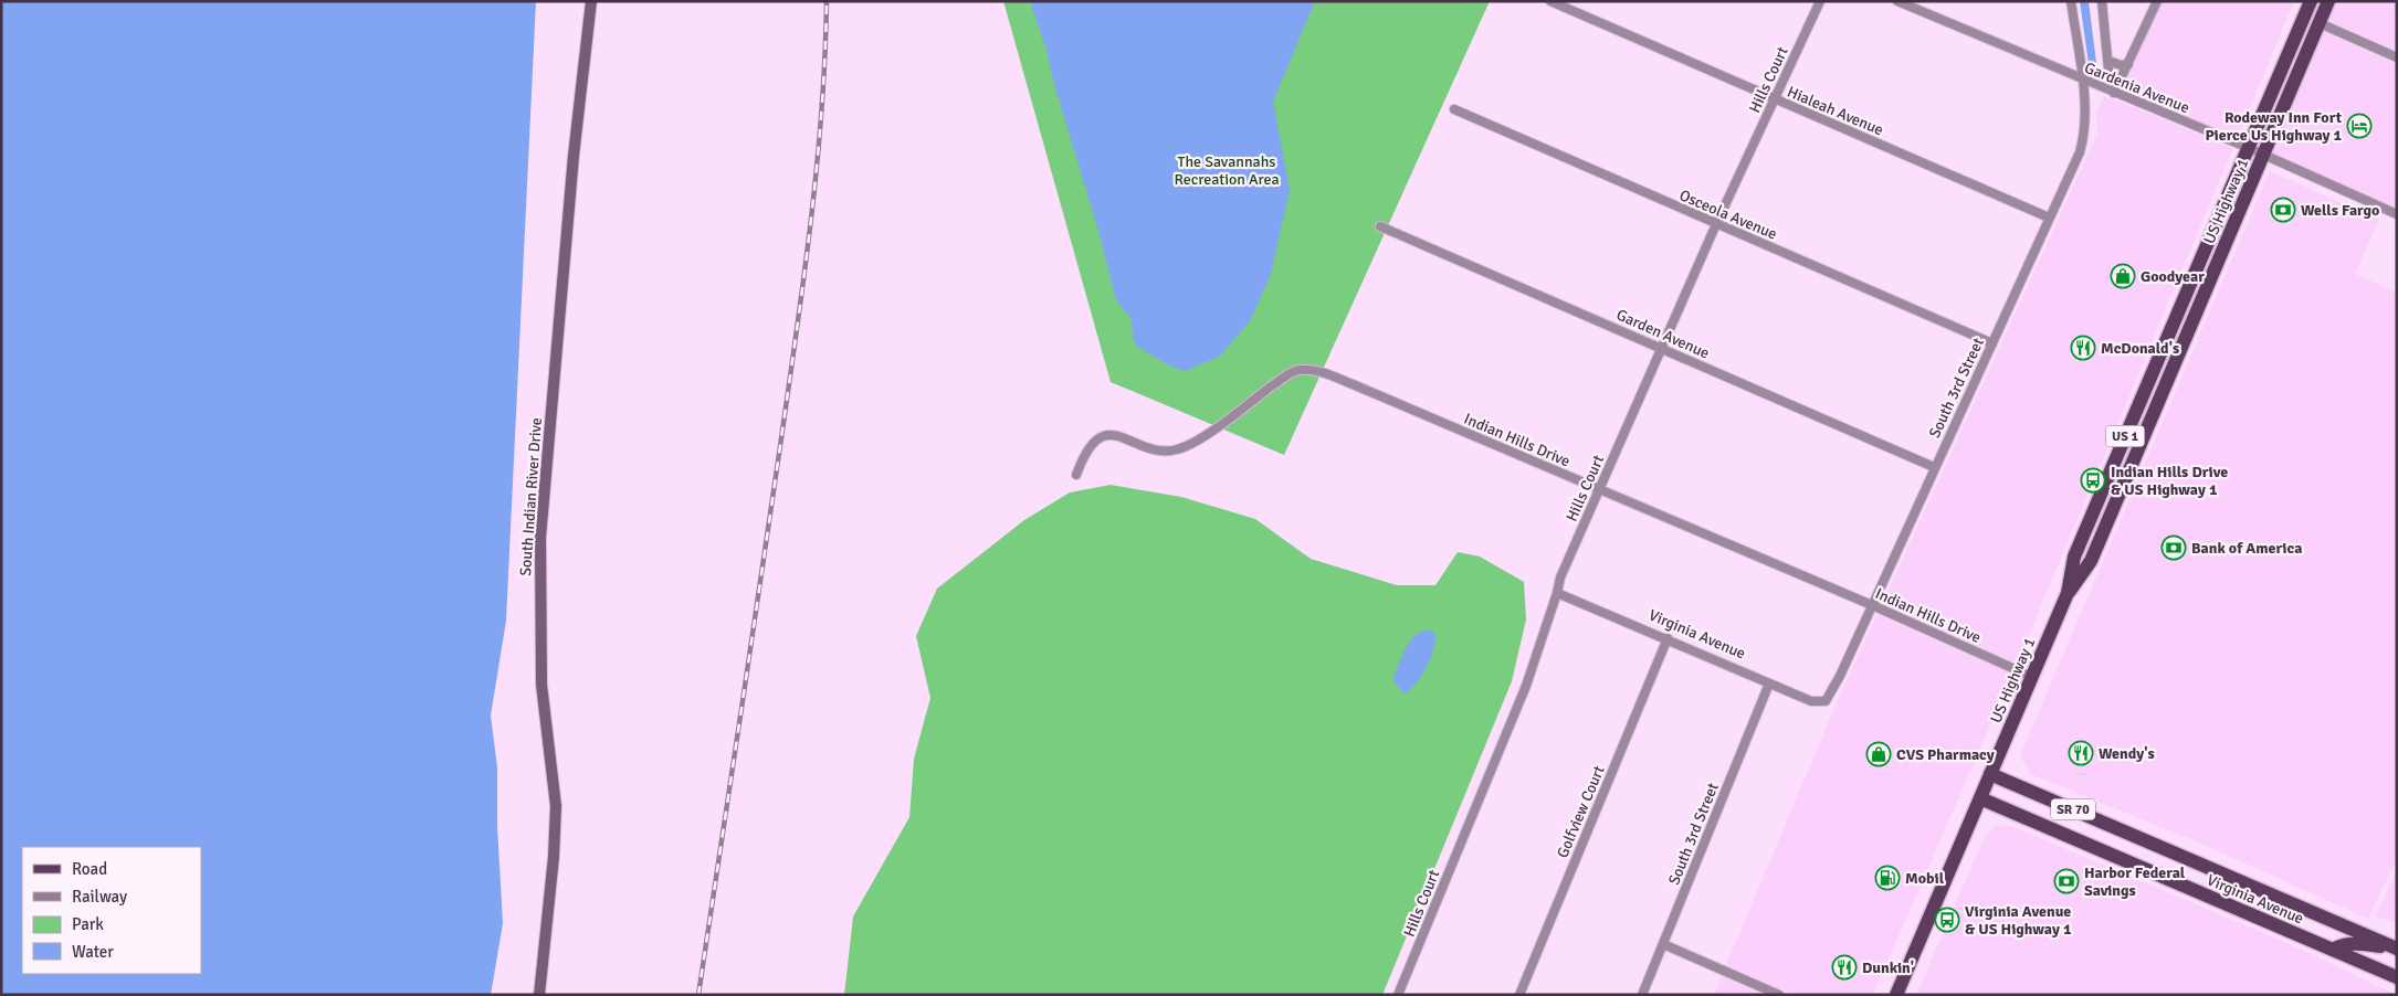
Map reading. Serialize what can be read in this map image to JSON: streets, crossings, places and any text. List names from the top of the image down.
{
  "streets": {
    "main road": [
      "US Highway 1",
      "US 1",
      "South Indian River Drive",
      "Virginia Avenue",
      "SR 70"
    ],
    "street": [
      "Hills Court",
      "Gardenia Avenue",
      "Hialeah Avenue",
      "Osceola Avenue",
      "Garden Avenue",
      "South 3rd Street",
      "Indian Hills Drive",
      "Golfview Court"
    ]
  },
  "crossings": [
    ["Hills Court", "Hialeah Avenue"],
    ["Hills Court", "Osceola Avenue"],
    ["Hills Court", "Garden Avenue"],
    ["Hills Court", "Indian Hills Drive"],
    ["Hills Court", "Virginia Avenue"],
    ["Gardenia Avenue", "US Highway 1"],
    ["Gardenia Avenue", "South 3rd Street"],
    ["Hialeah Avenue", "South 3rd Street"],
    ["US Highway 1", "Indian Hills Drive"],
    ["US Highway 1", "Virginia Avenue"],
    ["Osceola Avenue", "South 3rd Street"],
    ["Garden Avenue", "South 3rd Street"],
    ["South 3rd Street", "Indian Hills Drive"],
    ["South 3rd Street", "Virginia Avenue"],
    ["Virginia Avenue", "Golfview Court"]
  ],
  "parks": ["The Savannahs Recreation Area"],
  "places": {
    "hotel": ["Rodeway Inn Fort Pierce Us Highway 1"],
    "bank": ["Wells Fargo", "Bank of America", "Harbor Federal Savings"],
    "shop": ["Goodyear", "CVS Pharmacy"],
    "restaurant": ["McDonald's", "Wendy's", "Dunkin'"],
    "bus stop": ["Indian Hills Drive & US Highway 1", "Virginia Avenue & US Highway 1"],
    "fuel station": ["Mobil"]
  },
  "legend": [
    "Road",
    "Railway",
    "Park",
    "Water"
  ]
}
